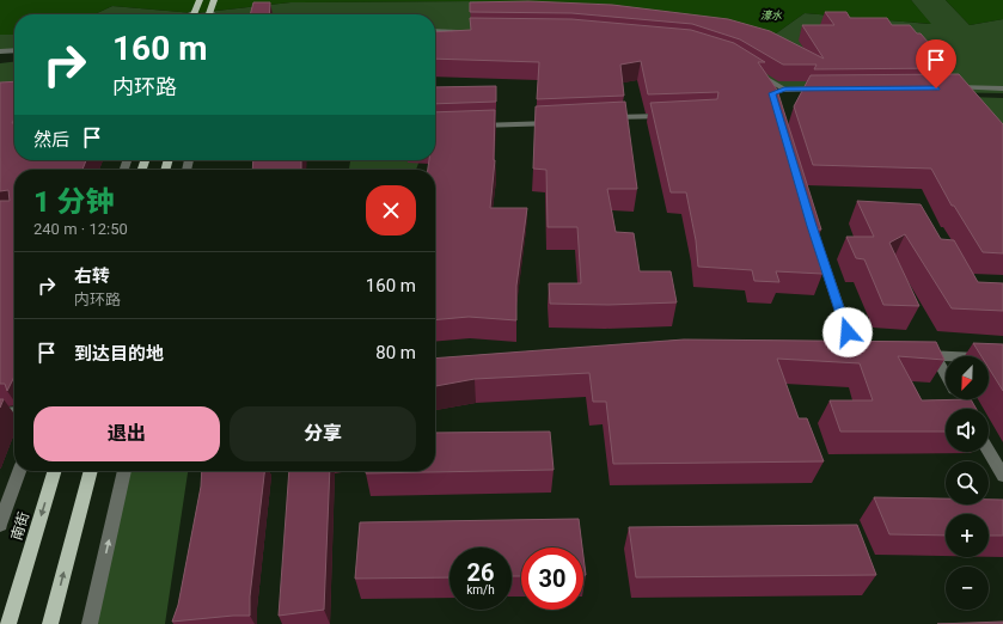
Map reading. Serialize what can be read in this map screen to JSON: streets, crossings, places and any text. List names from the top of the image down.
{
  "streets": {
    "main road": ["南街"]
  },
  "water": ["濠水"],
  "north": "bottom left",
  "page": {
    "turn": ["160 m", "内环路"],
    "then": "然后",
    "heading": ["1 分钟", "240 m · 12:50"],
    "list": [
      {
        "name": "右转",
        "note": "内环路",
        "value": "160 m"
      },
      {
        "name": "到达目的地",
        "value": "80 m"
      }
    ],
    "map_buttons": ["+", "−"],
    "buttons": ["退出", "分享"],
    "speed": "26 km/h",
    "limit": "30"
  }
}
